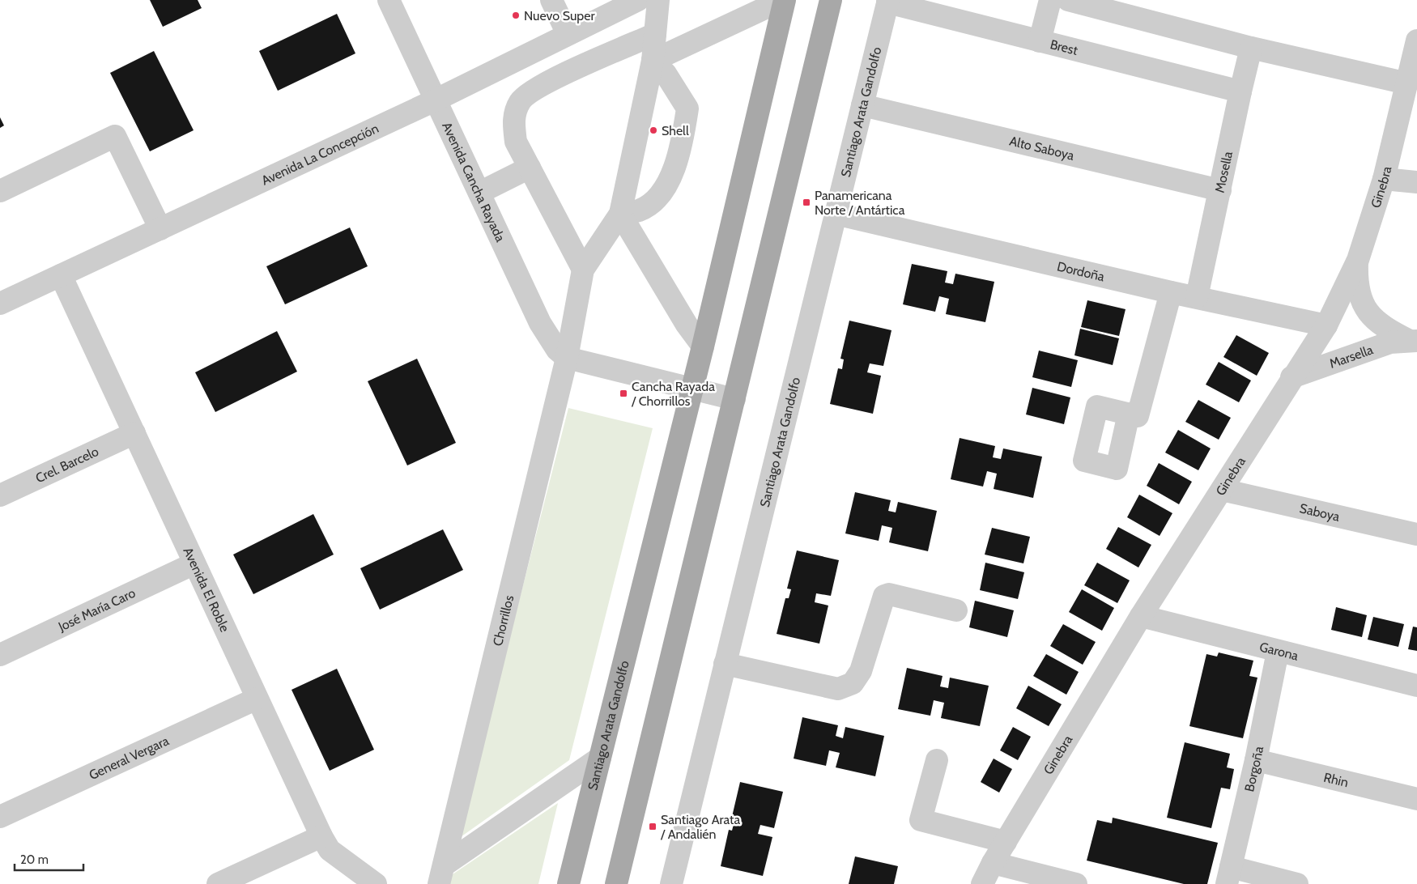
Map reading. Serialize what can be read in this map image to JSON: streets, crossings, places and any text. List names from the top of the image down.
{
  "streets": {
    "main road": ["Santiago Arata Gandolfo"],
    "street": [
      "Brest",
      "Alto Saboya",
      "Avenida La Concepción",
      "Mosella",
      "Avenida Cancha Rayada",
      "Ginebra",
      "Dordoña",
      "Marsella",
      "Crel. Barcelo",
      "Saboya",
      "Avenida El Roble",
      "José María Caro",
      "Chorrillos",
      "Garona",
      "General Vergara",
      "Borgoña",
      "Rhin"
    ]
  },
  "crossings": [
    ["Brest", "Santiago Arata Gandolfo"],
    ["Brest", "Mosella"],
    ["Santiago Arata Gandolfo", "Alto Saboya"],
    ["Santiago Arata Gandolfo", "Dordoña"],
    ["Alto Saboya", "Mosella"],
    ["Avenida La Concepción", "Avenida Cancha Rayada"],
    ["Avenida La Concepción", "Avenida El Roble"],
    ["Mosella", "Dordoña"],
    ["Avenida Cancha Rayada", "Chorrillos"],
    ["Ginebra", "Dordoña"],
    ["Ginebra", "Marsella"],
    ["Ginebra", "Saboya"],
    ["Ginebra", "Garona"],
    ["Crel. Barcelo", "Avenida El Roble"],
    ["Avenida El Roble", "José María Caro"],
    ["Avenida El Roble", "General Vergara"],
    ["Garona", "Borgoña"],
    ["Borgoña", "Rhin"]
  ],
  "places": {
    "other": ["Nuevo Super", "Shell"],
    "transit": ["Panamericana Norte / Antártica", "Cancha Rayada / Chorrillos", "Santiago Arata / Andalién"]
  },
  "scale_bar": "20 m"
}
